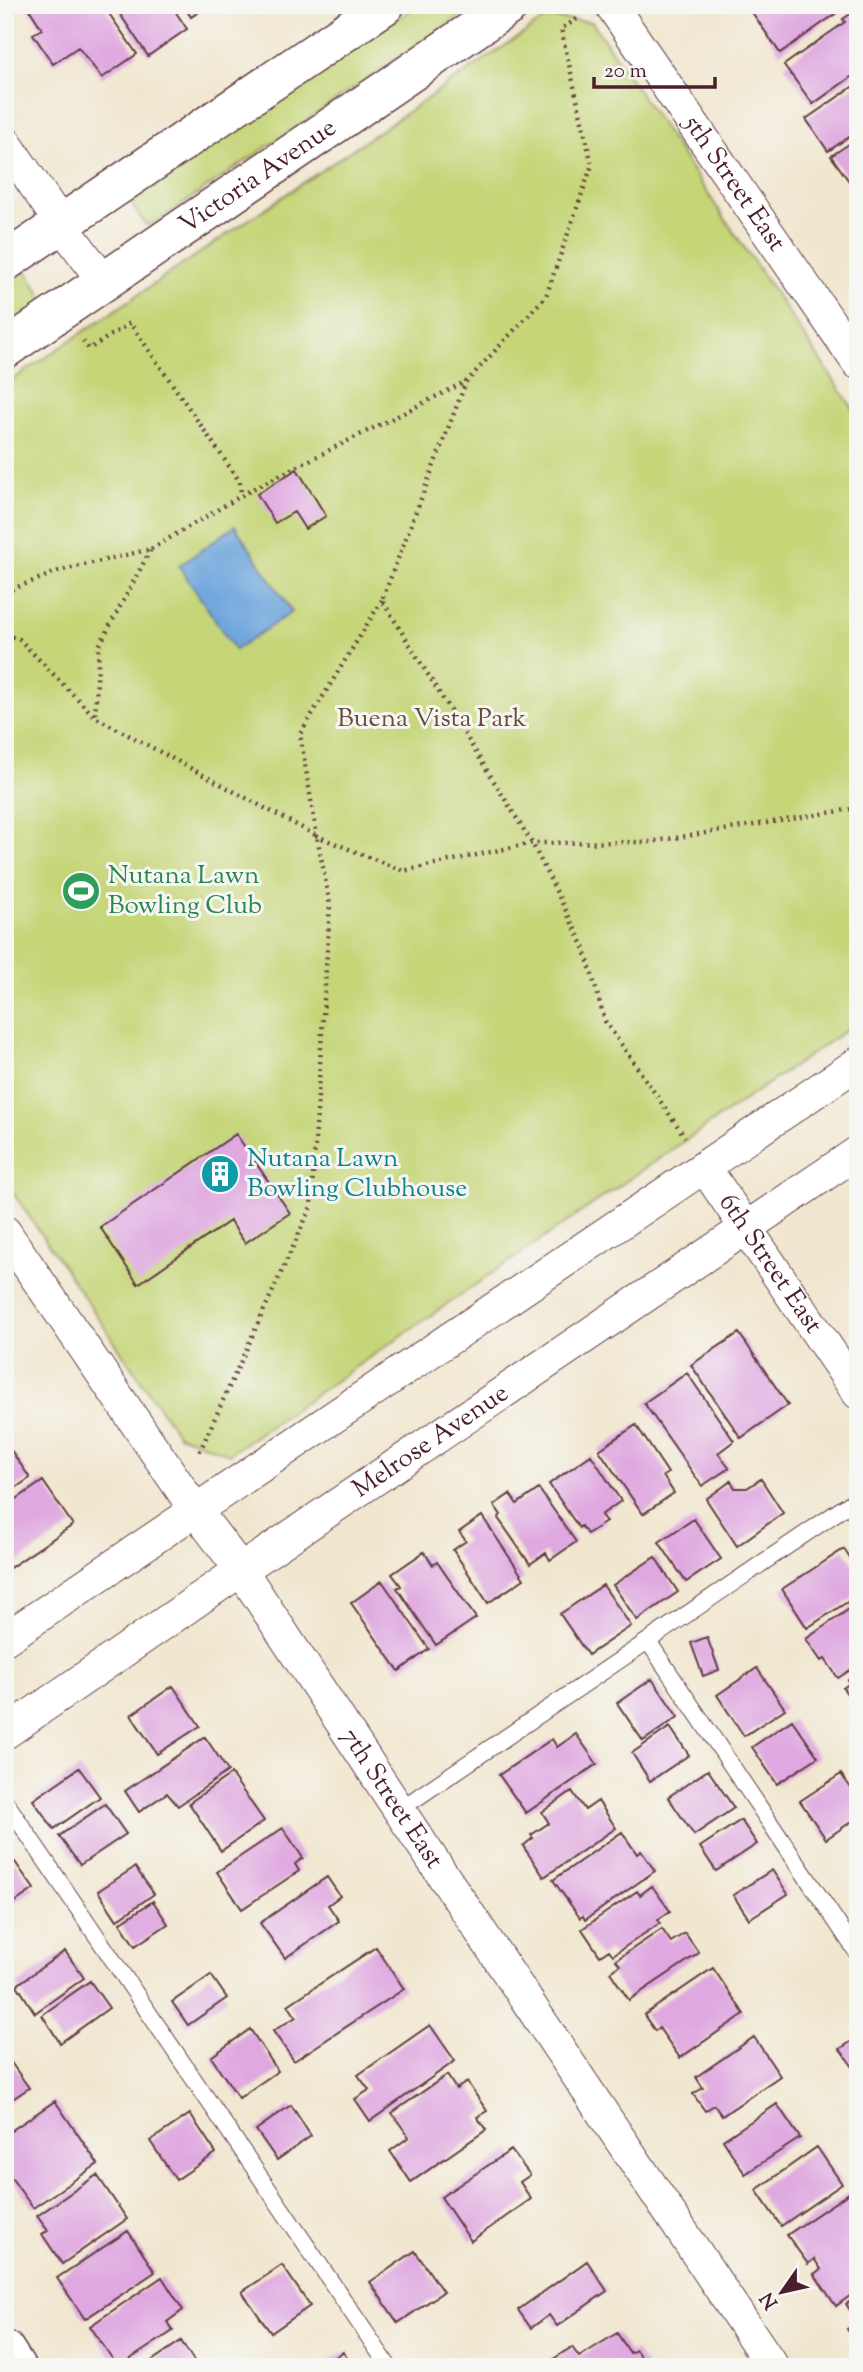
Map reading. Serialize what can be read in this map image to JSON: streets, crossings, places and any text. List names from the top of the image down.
{
  "streets": {
    "street": [
      "Victoria Avenue",
      "5th Street East",
      "6th Street East",
      "Melrose Avenue",
      "7th Street East"
    ]
  },
  "crossings": [
    ["6th Street East", "Melrose Avenue"],
    ["Melrose Avenue", "7th Street East"]
  ],
  "parks": ["Buena Vista Park"],
  "places": {
    "sports": ["Nutana Lawn Bowling Club"],
    "building": ["Nutana Lawn Bowling Clubhouse"]
  },
  "scale_bar": "20 m",
  "north": "bottom left"
}
